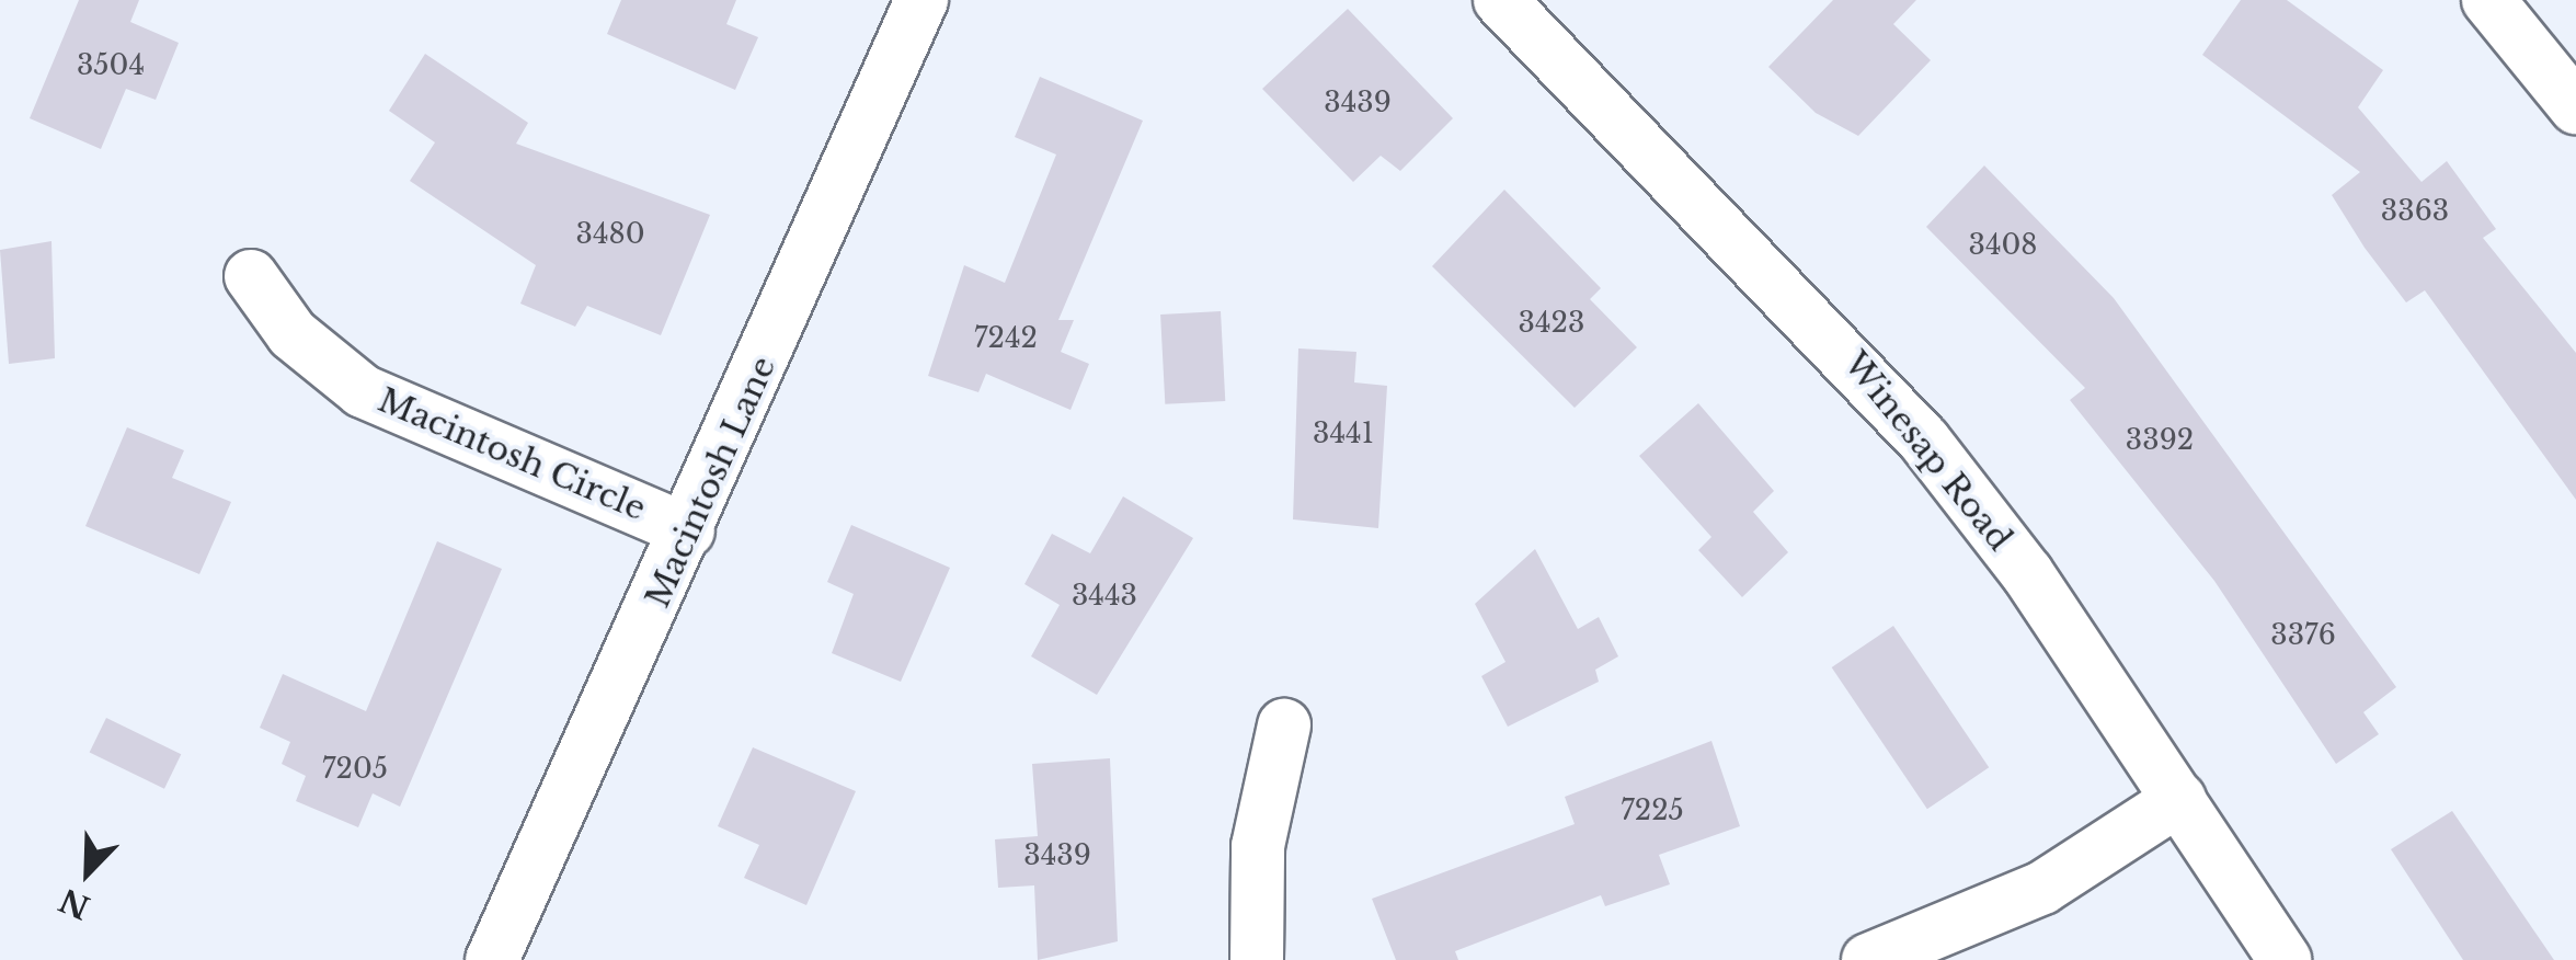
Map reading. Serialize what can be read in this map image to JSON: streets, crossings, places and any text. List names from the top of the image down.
{
  "streets": {
    "street": ["Winesap Road", "Macintosh Circle", "Macintosh Lane"]
  },
  "crossings": [
    ["Macintosh Circle", "Macintosh Lane"]
  ],
  "house_numbers": [
    "3504",
    "3439",
    "3363",
    "3480",
    "3408",
    "3423",
    "7242",
    "3441",
    "3392",
    "3443",
    "3376",
    "7205",
    "7225",
    "3439"
  ],
  "north": "bottom left"
}
